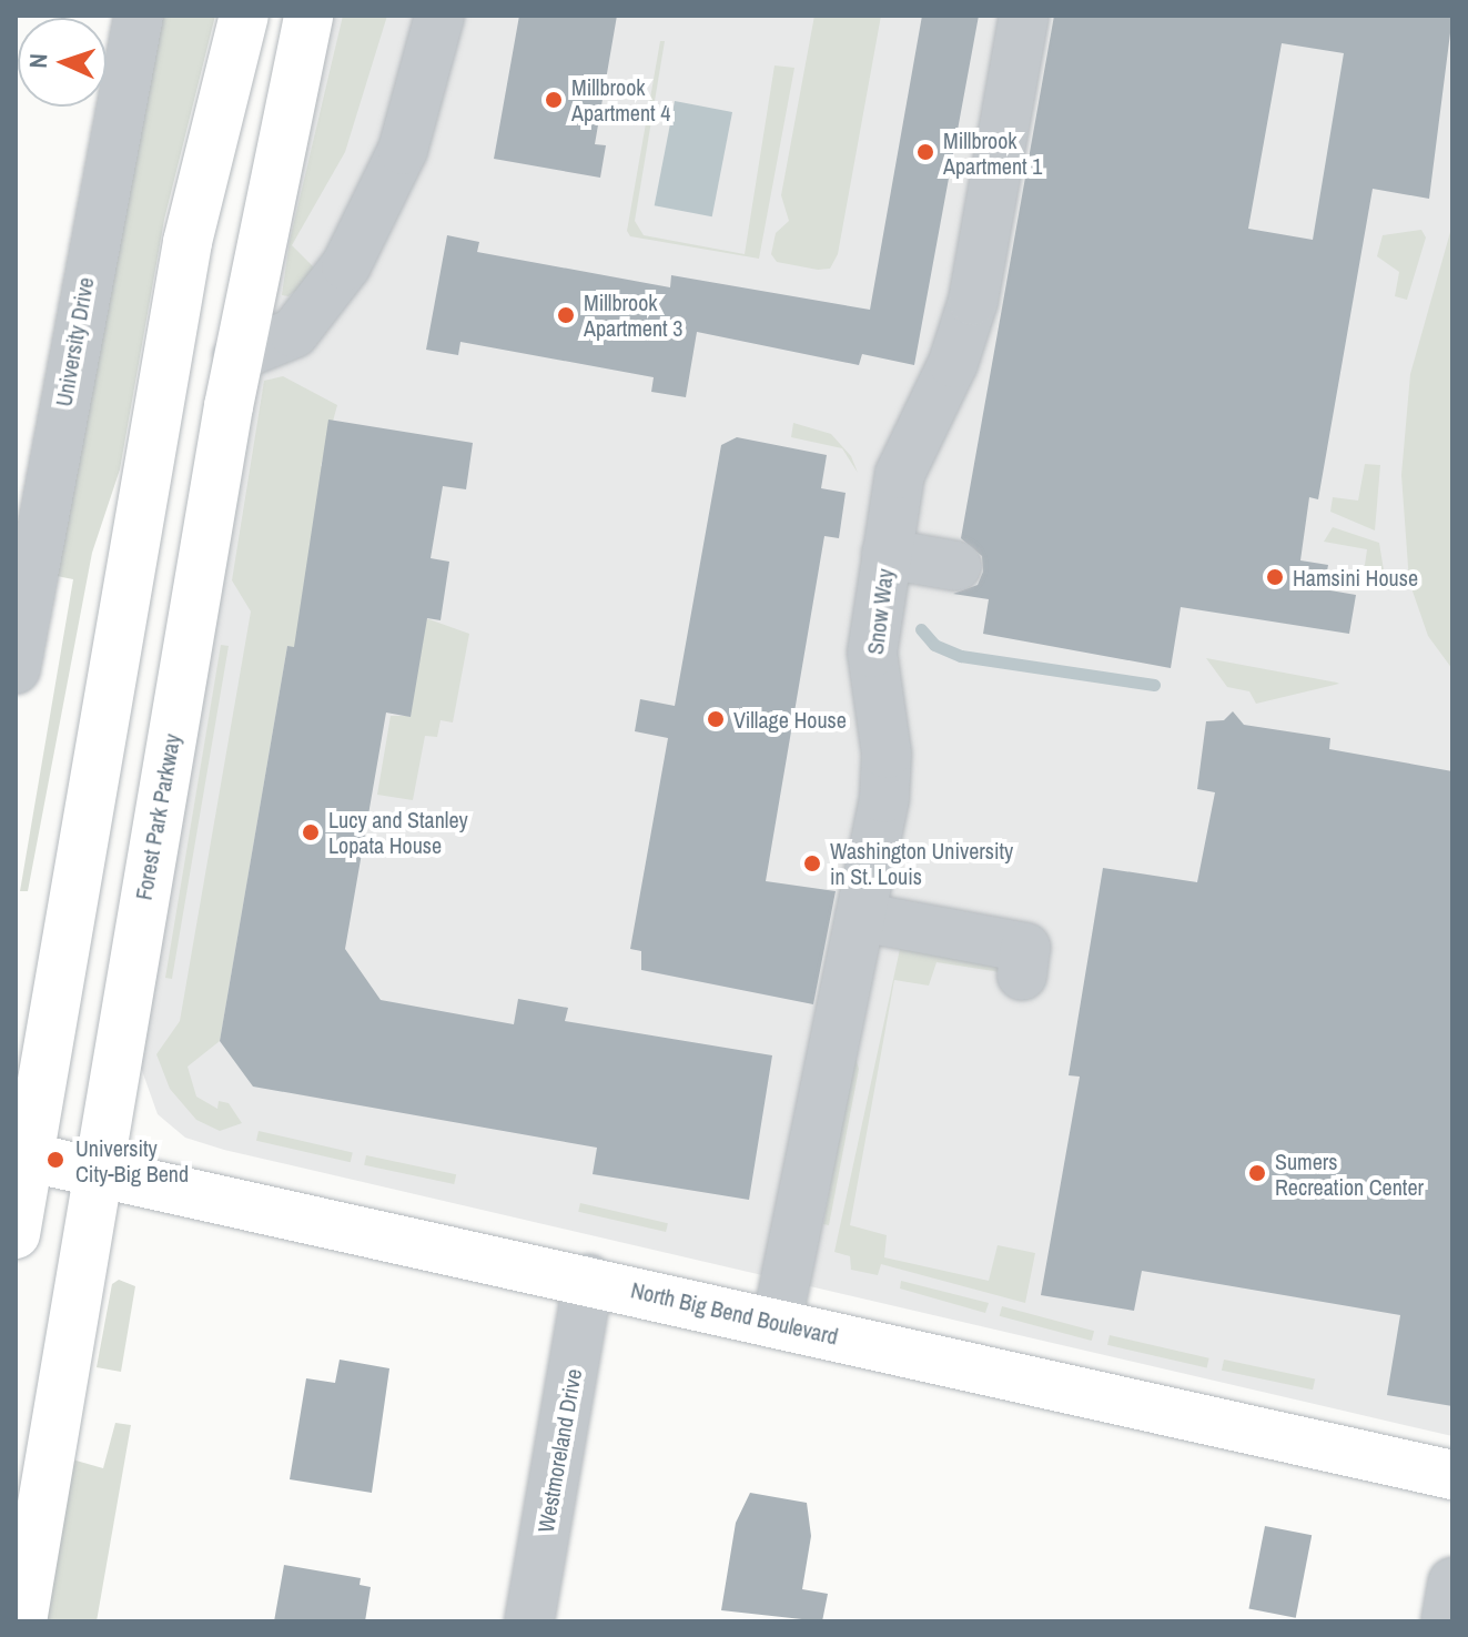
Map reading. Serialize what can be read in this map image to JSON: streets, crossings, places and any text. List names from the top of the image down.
{
  "streets": {
    "main road": ["Forest Park Parkway", "North Big Bend Boulevard"],
    "street": ["University Drive", "Snow Way", "Westmoreland Drive"]
  },
  "crossings": [
    ["Snow Way", "North Big Bend Boulevard"],
    ["Forest Park Parkway", "North Big Bend Boulevard"],
    ["North Big Bend Boulevard", "Westmoreland Drive"]
  ],
  "places": [
    "Millbrook Apartment 4",
    "Millbrook Apartment 1",
    "Millbrook Apartment 3",
    "Hamsini House",
    "Village House",
    "Lucy and Stanley Lopata House",
    "Washington University in St. Louis",
    "University City-Big Bend",
    "Sumers Recreation Center"
  ],
  "north": "left"
}
